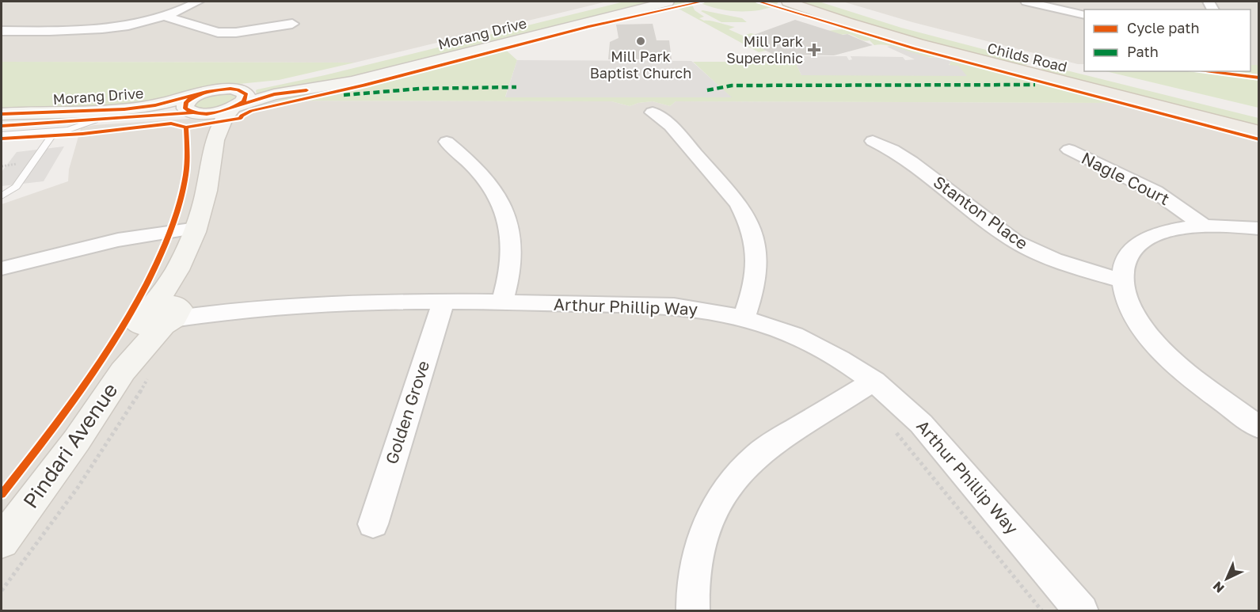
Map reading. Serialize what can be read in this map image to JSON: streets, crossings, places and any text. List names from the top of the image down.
{
  "streets": {
    "main road": ["Morang Drive", "Childs Road", "Pindari Avenue"],
    "street": [
      "Nagle Court",
      "Stanton Place",
      "Arthur Phillip Way",
      "Golden Grove"
    ]
  },
  "crossings": [
    ["Morang Drive", "Pindari Avenue"],
    ["Arthur Phillip Way", "Golden Grove"],
    ["Arthur Phillip Way", "Pindari Avenue"]
  ],
  "places": {
    "other": ["Mill Park Baptist Church"],
    "health": ["Mill Park Superclinic"]
  },
  "legend": ["Cycle path", "Path"],
  "north": "bottom left"
}
